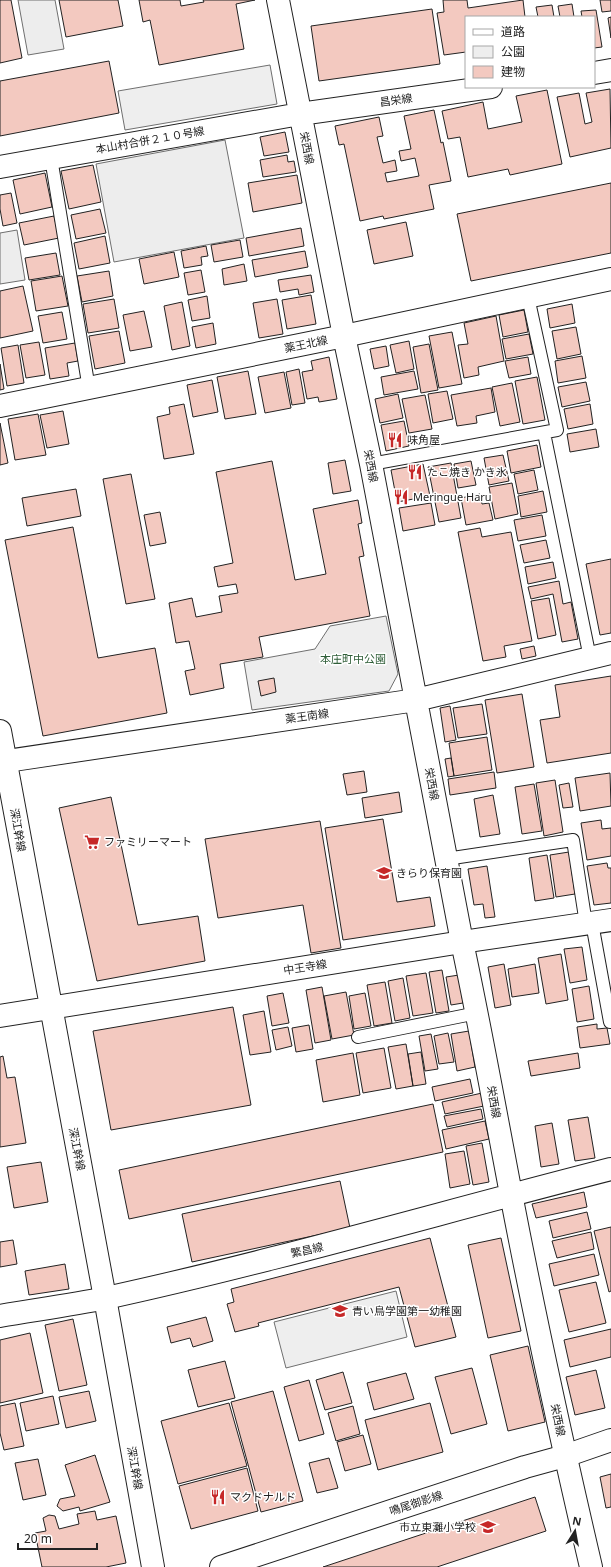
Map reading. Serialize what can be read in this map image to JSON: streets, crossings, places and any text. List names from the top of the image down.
{
  "streets": {
    "street": [
      "昌栄線",
      "本山村合併２１０号線",
      "栄西線",
      "薬王北線",
      "薬王南線",
      "深江幹線",
      "中王寺線",
      "繁昌線",
      "鳴尾御影線"
    ]
  },
  "crossings": [
    ["昌栄線", "本山村合併２１０号線"],
    ["昌栄線", "栄西線"],
    ["本山村合併２１０号線", "栄西線"],
    ["栄西線", "薬王北線"],
    ["栄西線", "薬王南線"],
    ["栄西線", "中王寺線"],
    ["栄西線", "繁昌線"],
    ["栄西線", "鳴尾御影線"],
    ["薬王南線", "深江幹線"],
    ["深江幹線", "中王寺線"],
    ["深江幹線", "繁昌線"]
  ],
  "parks": ["本庄町中公園"],
  "places": {
    "restaurant": [
      "味角屋",
      "たこ焼き かき氷",
      "Meringue Haru",
      "マクドナルド"
    ],
    "supermarket": ["ファミリーマート"],
    "school or university": ["きらり保育園", "青い鳥学園第一幼稚園", "市立東灘小学校"]
  },
  "legend": ["道路", "公園", "建物"],
  "scale_bar": "20 m",
  "north": "top"
}
